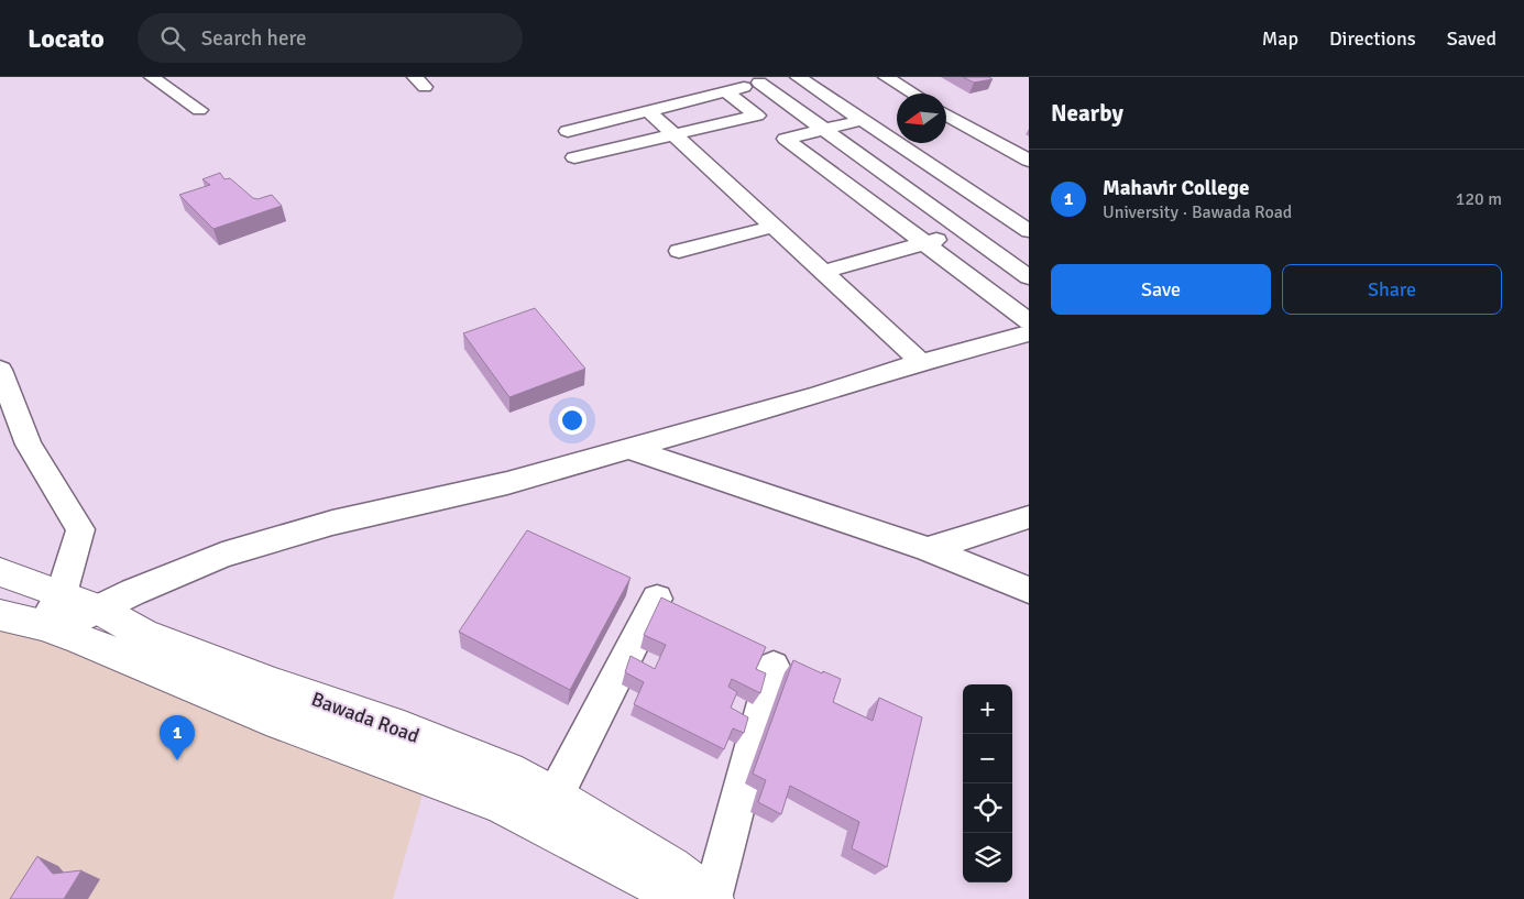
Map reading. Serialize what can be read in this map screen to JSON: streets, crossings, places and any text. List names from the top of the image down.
{
  "streets": {
    "main road": ["Bawada Road"]
  },
  "north": "left",
  "page": {
    "header": "Locato",
    "search": "Search here",
    "nav": ["Map", "Directions", "Saved"],
    "heading": "Nearby",
    "list": [
      {
        "mark": "1",
        "name": "Mahavir College",
        "note": "University · Bawada Road",
        "value": "120 m"
      }
    ],
    "buttons": ["Save", "Share"],
    "map_buttons": ["+", "−"],
    "pins": "1"
  }
}
